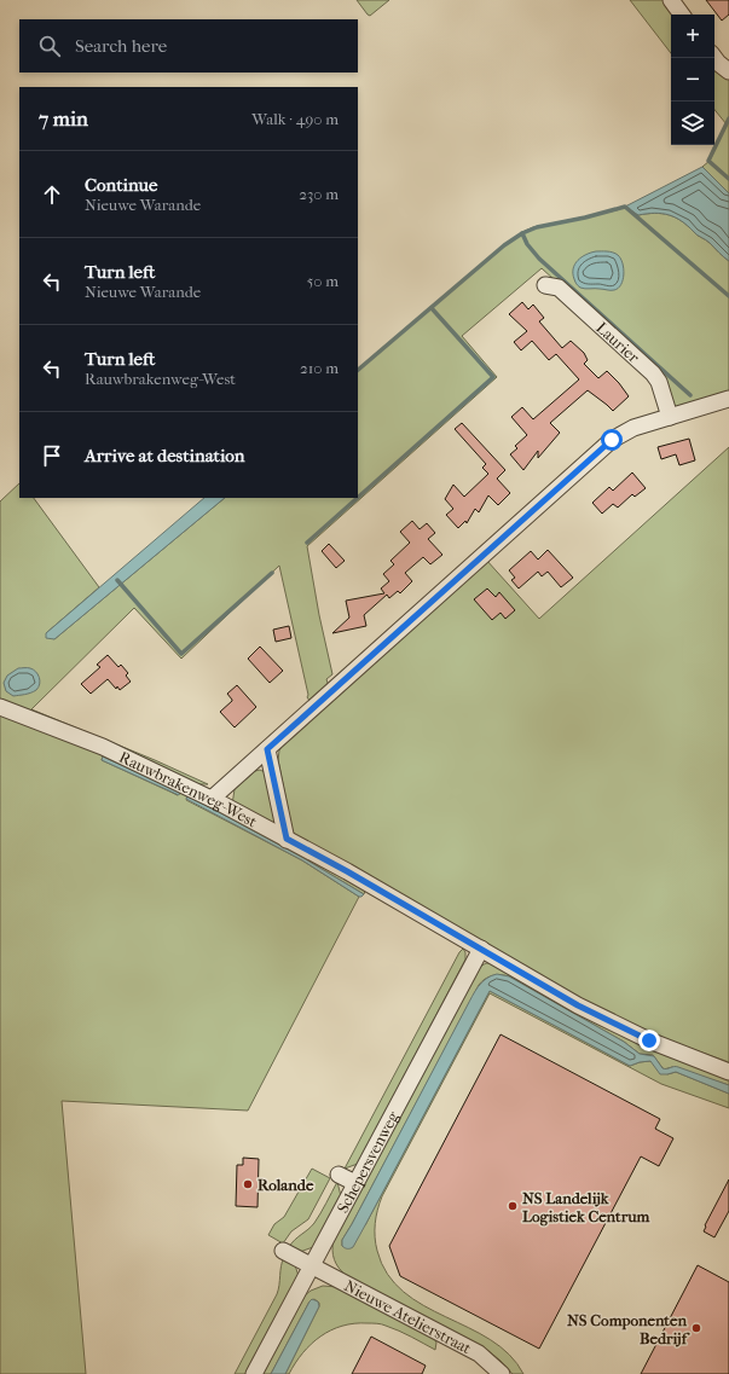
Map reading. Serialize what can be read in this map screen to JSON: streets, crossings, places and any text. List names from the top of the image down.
{
  "streets": {
    "street": [
      "Laurier",
      "Rauwbrakenweg-West",
      "Schepersvenweg",
      "Nieuwe Atelierstraat"
    ]
  },
  "crossings": [
    ["Rauwbrakenweg-West", "Schepersvenweg"],
    ["Schepersvenweg", "Nieuwe Atelierstraat"]
  ],
  "places": ["Rolande", "NS Landelijk Logistiek Centrum", "NS Componenten Bedrijf"],
  "page": {
    "map_buttons": ["+", "−"],
    "search": "Search here",
    "heading": ["7 min", "Walk · 490 m"],
    "list": [
      ["Continue", "Nieuwe Warande", "230 m"],
      ["Turn left", "Nieuwe Warande", "50 m"],
      ["Turn left", "Rauwbrakenweg-West", "210 m"],
      "Arrive at destination"
    ]
  }
}
